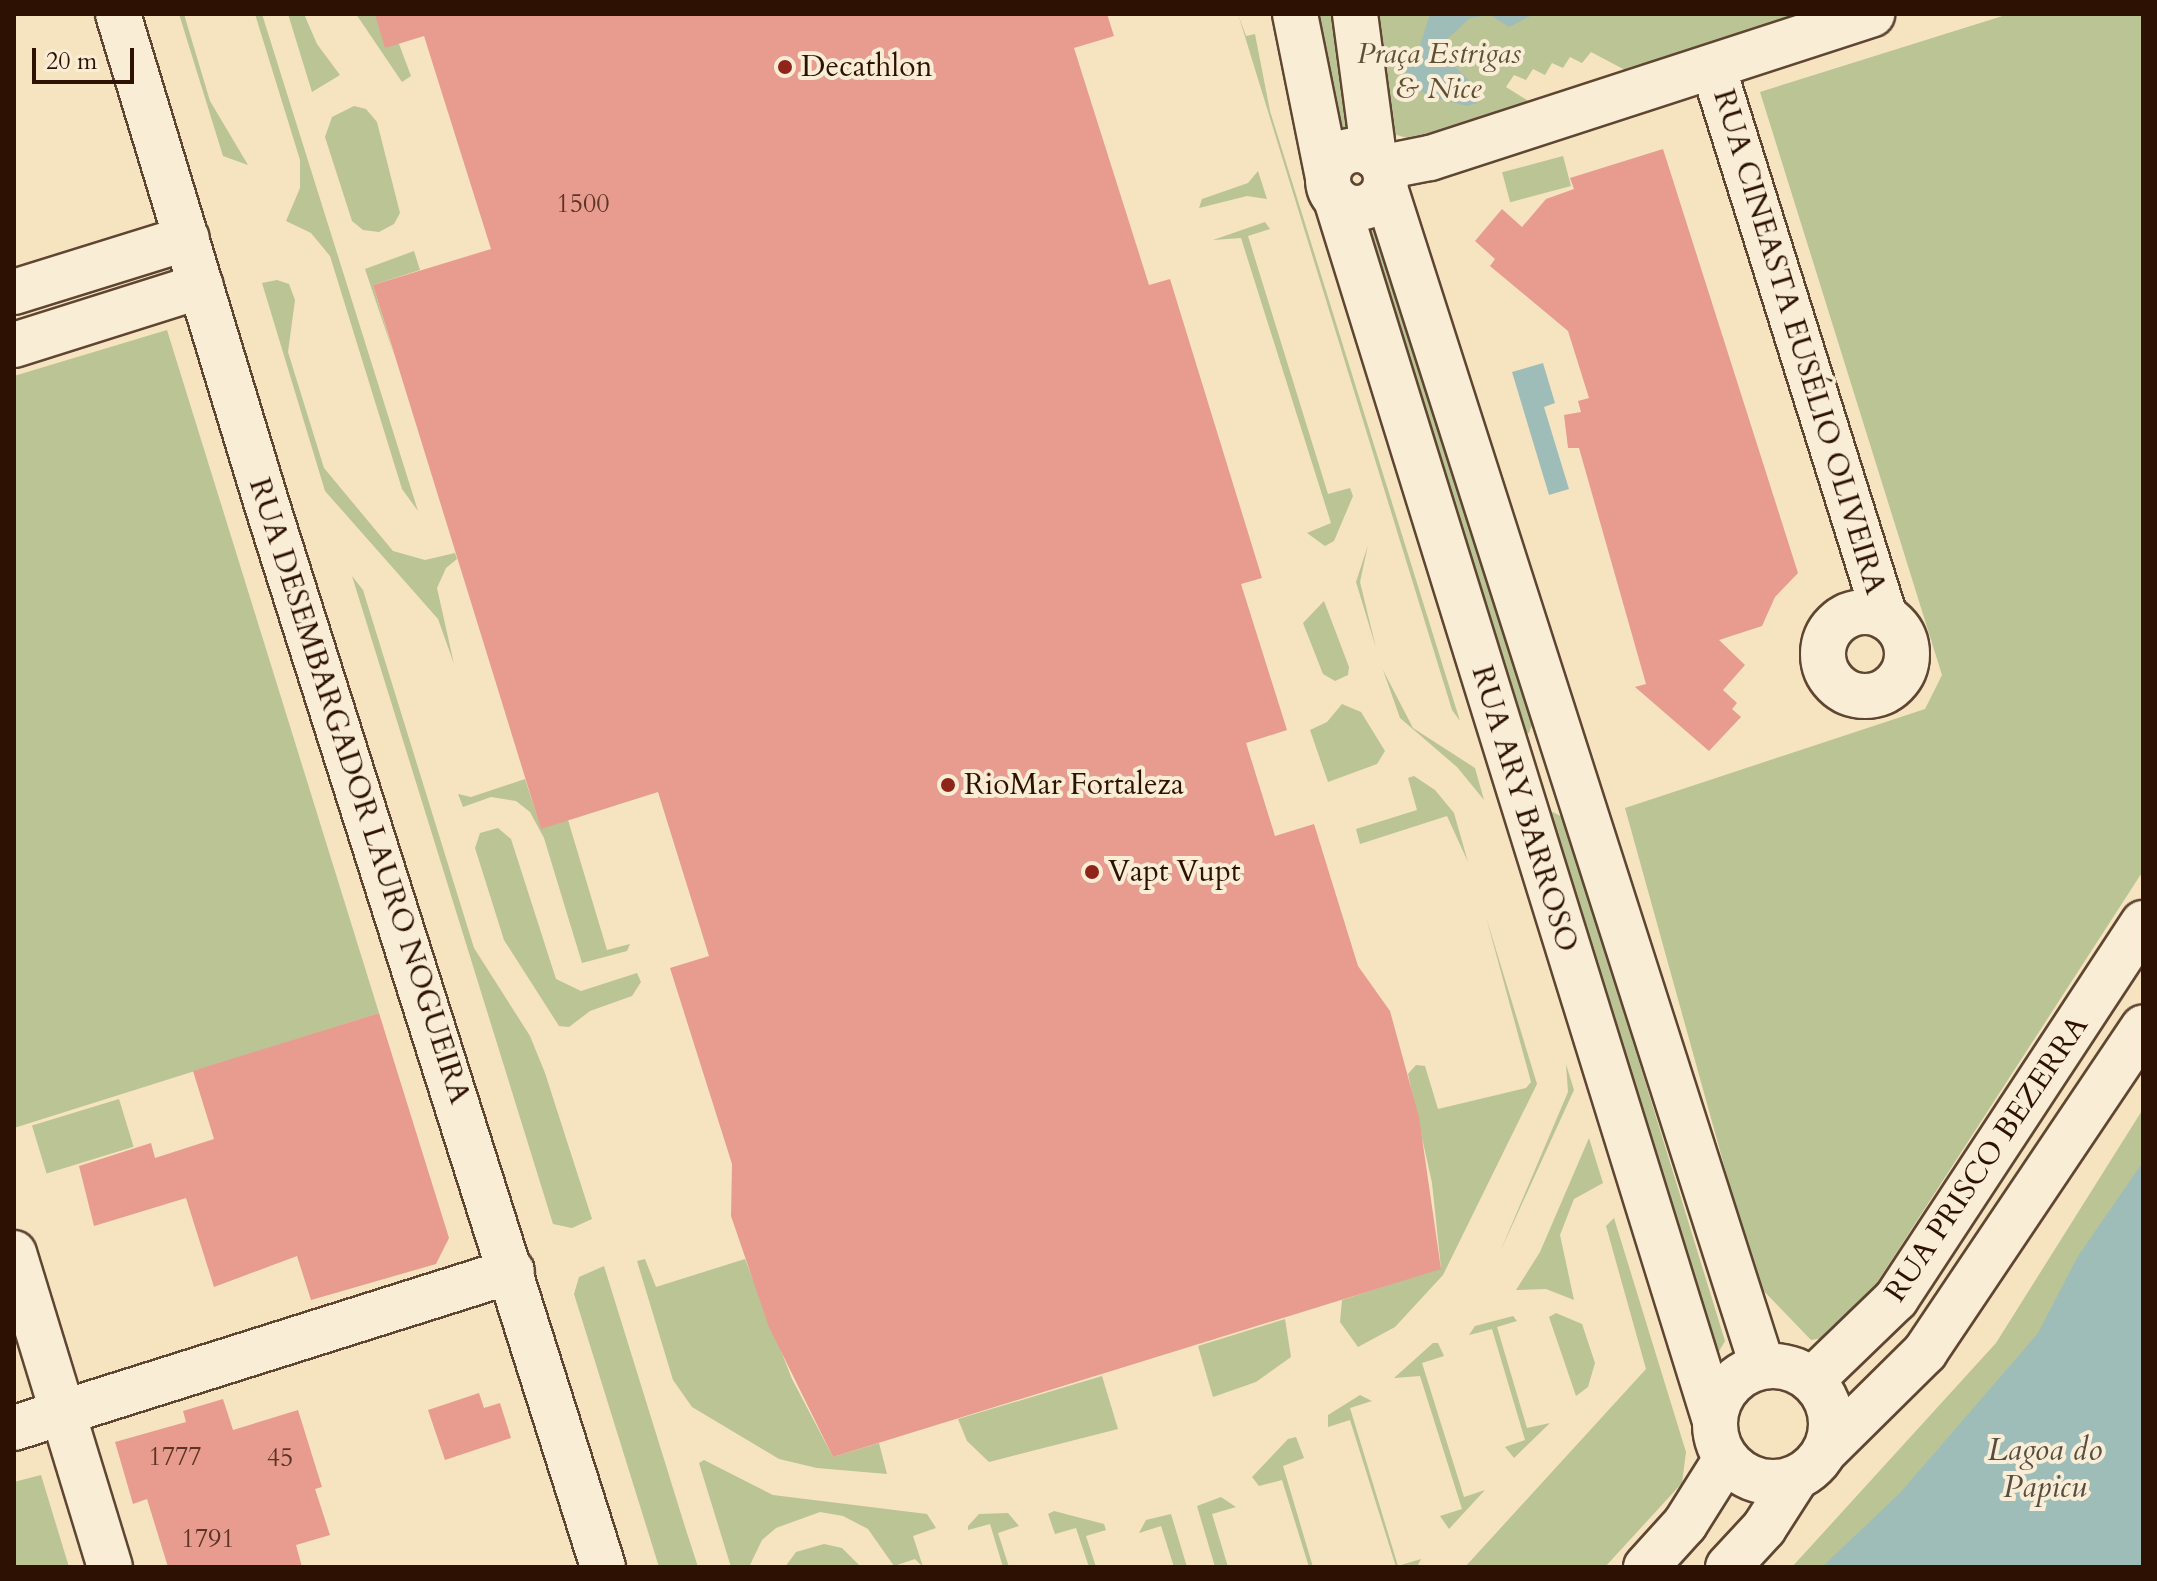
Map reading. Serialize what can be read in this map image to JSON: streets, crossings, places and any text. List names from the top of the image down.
{
  "streets": {
    "street": [
      "RUA CINEASTA EUSÉLIO OLIVEIRA",
      "RUA DESEMBARGADOR LAURO NOGUEIRA",
      "RUA ARY BARROSO",
      "RUA PRISCO BEZERRA"
    ]
  },
  "crossings": [
    ["RUA ARY BARROSO", "RUA PRISCO BEZERRA"]
  ],
  "water": ["Lagoa do Papicu"],
  "parks": ["Praça Estrigas & Nice"],
  "places": ["Decathlon", "RioMar Fortaleza", "Vapt Vupt"],
  "house_numbers": [
    "1500",
    "1777",
    "45",
    "1791"
  ],
  "scale_bar": "20 m"
}
